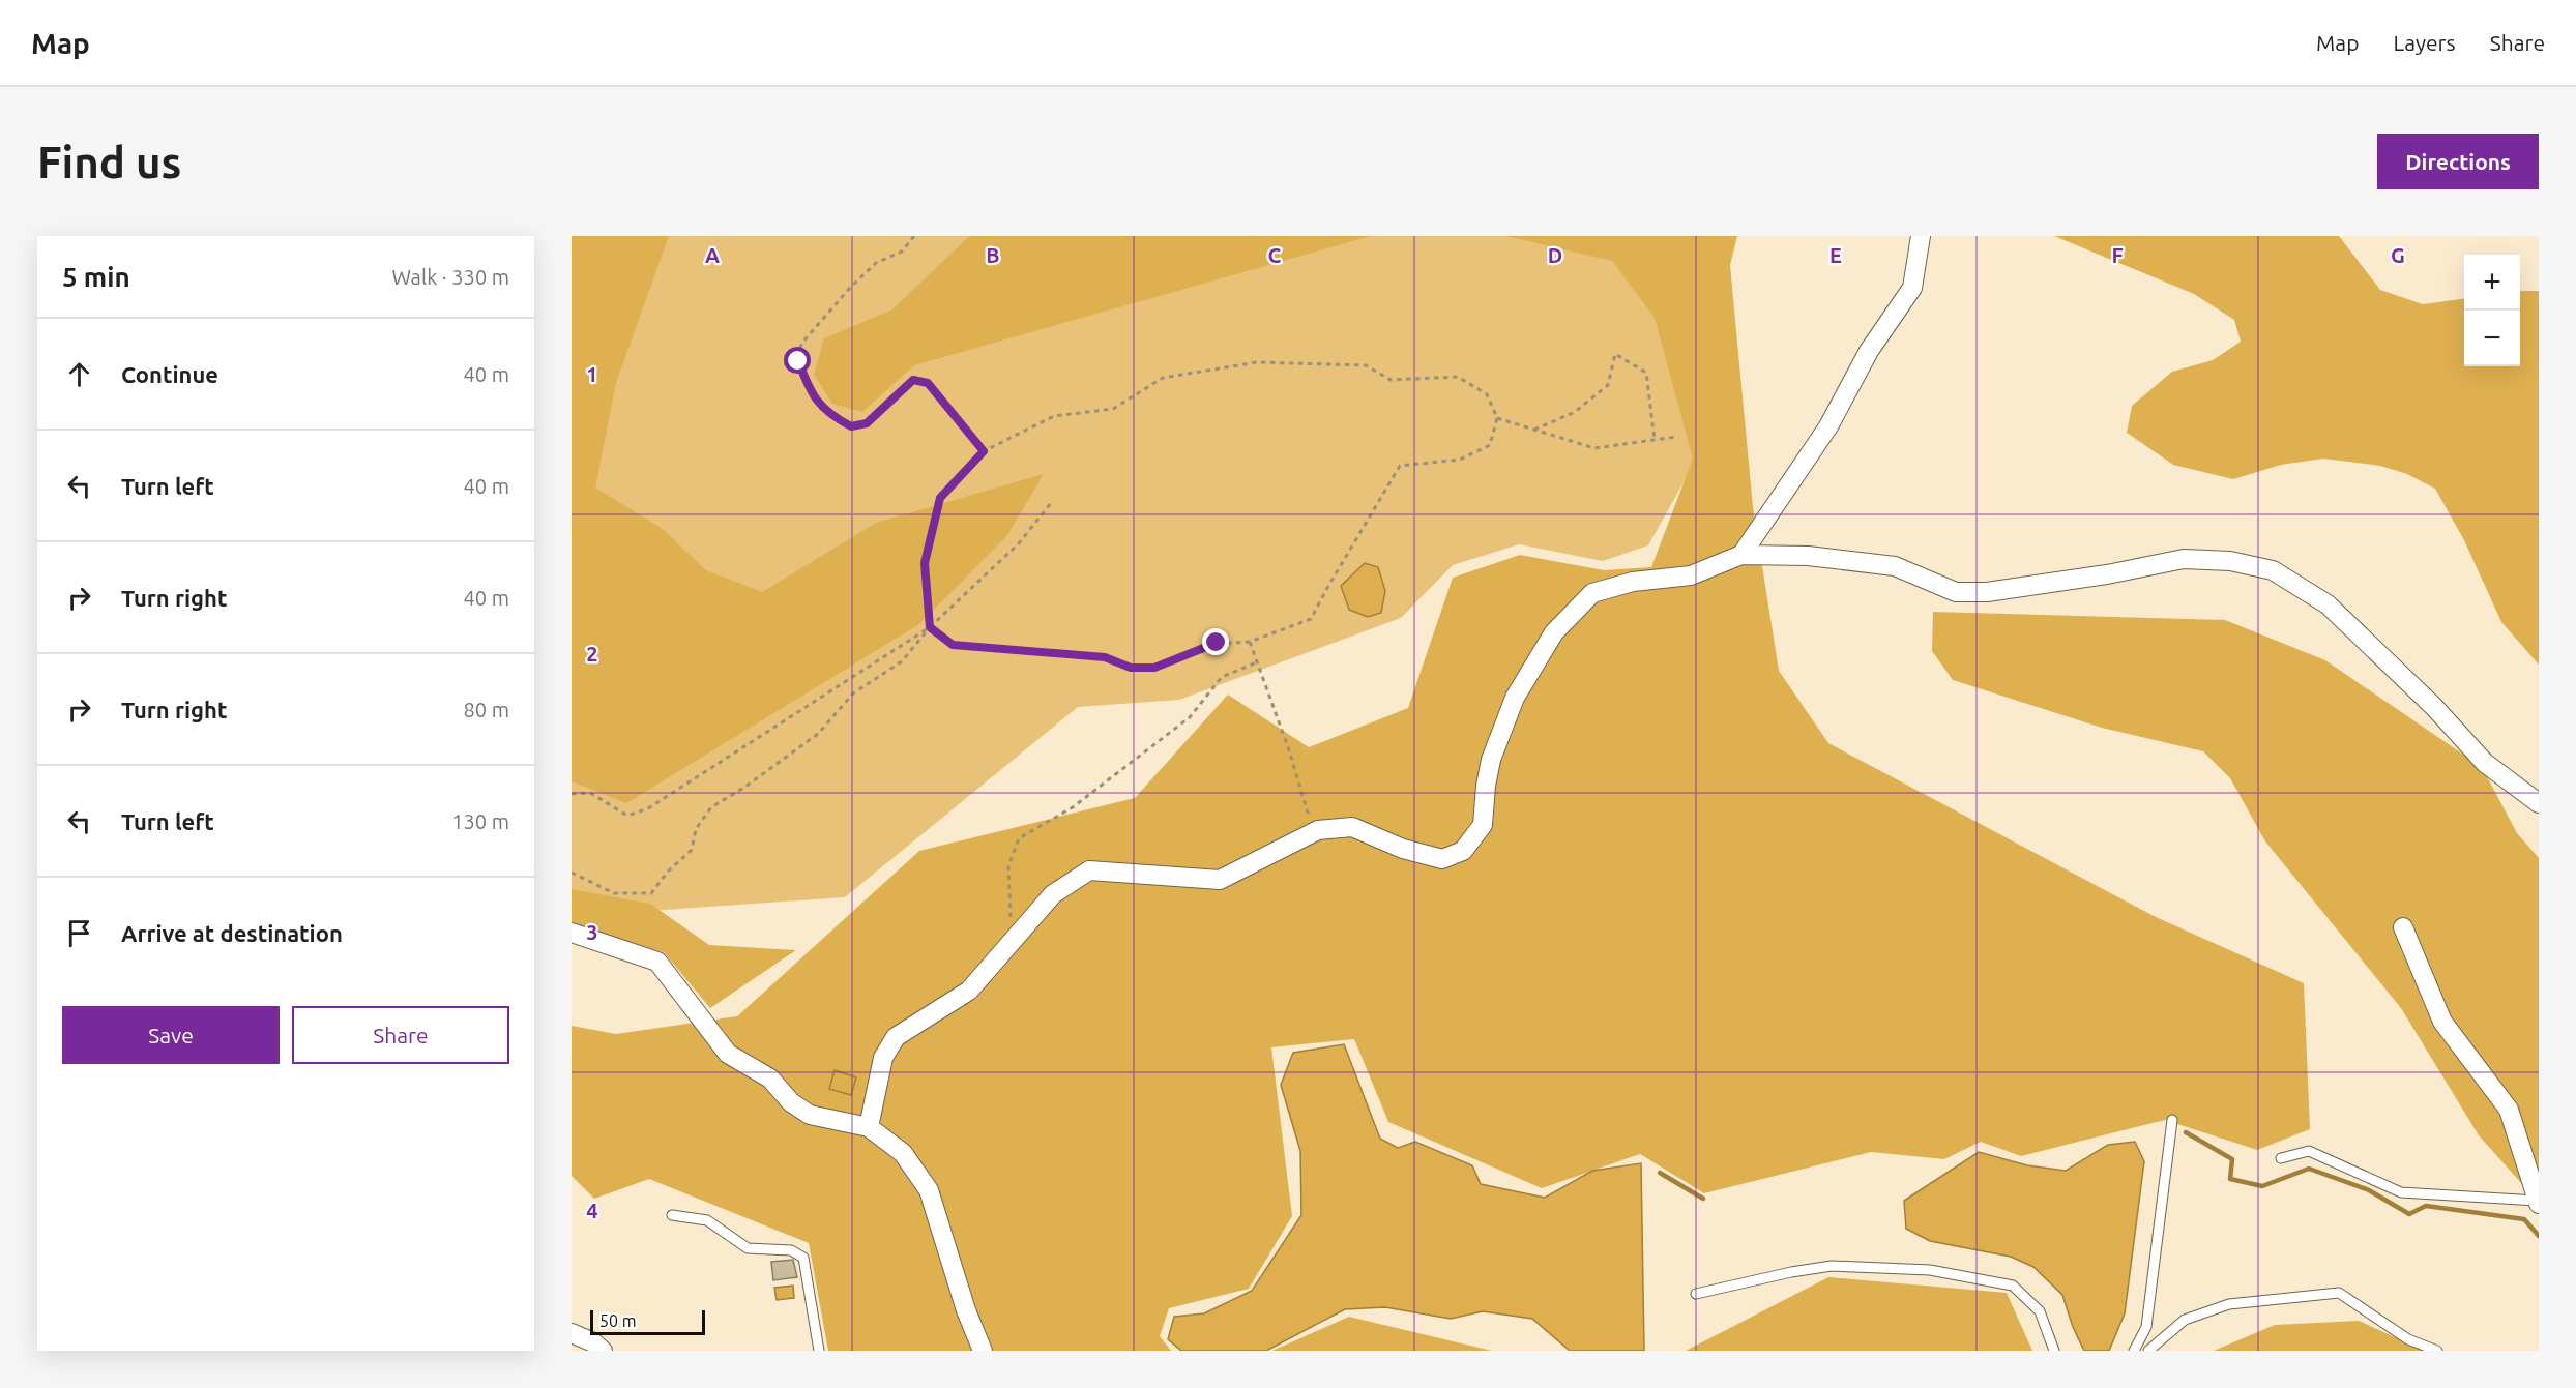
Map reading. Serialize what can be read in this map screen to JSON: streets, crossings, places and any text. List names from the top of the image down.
{
  "scale_bar": "50 m",
  "page": {
    "header": "Map",
    "nav": ["Map", "Layers", "Share"],
    "buttons": [
      "Directions",
      ["Save", "Share"]
    ],
    "title": "Find us",
    "heading": ["5 min", "Walk · 330 m"],
    "map_buttons": ["+", "−"],
    "list": [
      ["Continue", "40 m"],
      ["Turn left", "40 m"],
      ["Turn right", "40 m"],
      ["Turn right", "80 m"],
      ["Turn left", "130 m"],
      "Arrive at destination"
    ],
    "scale": "50 m"
  },
  "grid": {
    "columns": [
      "A",
      "B",
      "C",
      "D",
      "E",
      "F",
      "G"
    ],
    "rows": [
      "1",
      "2",
      "3",
      "4"
    ]
  }
}
